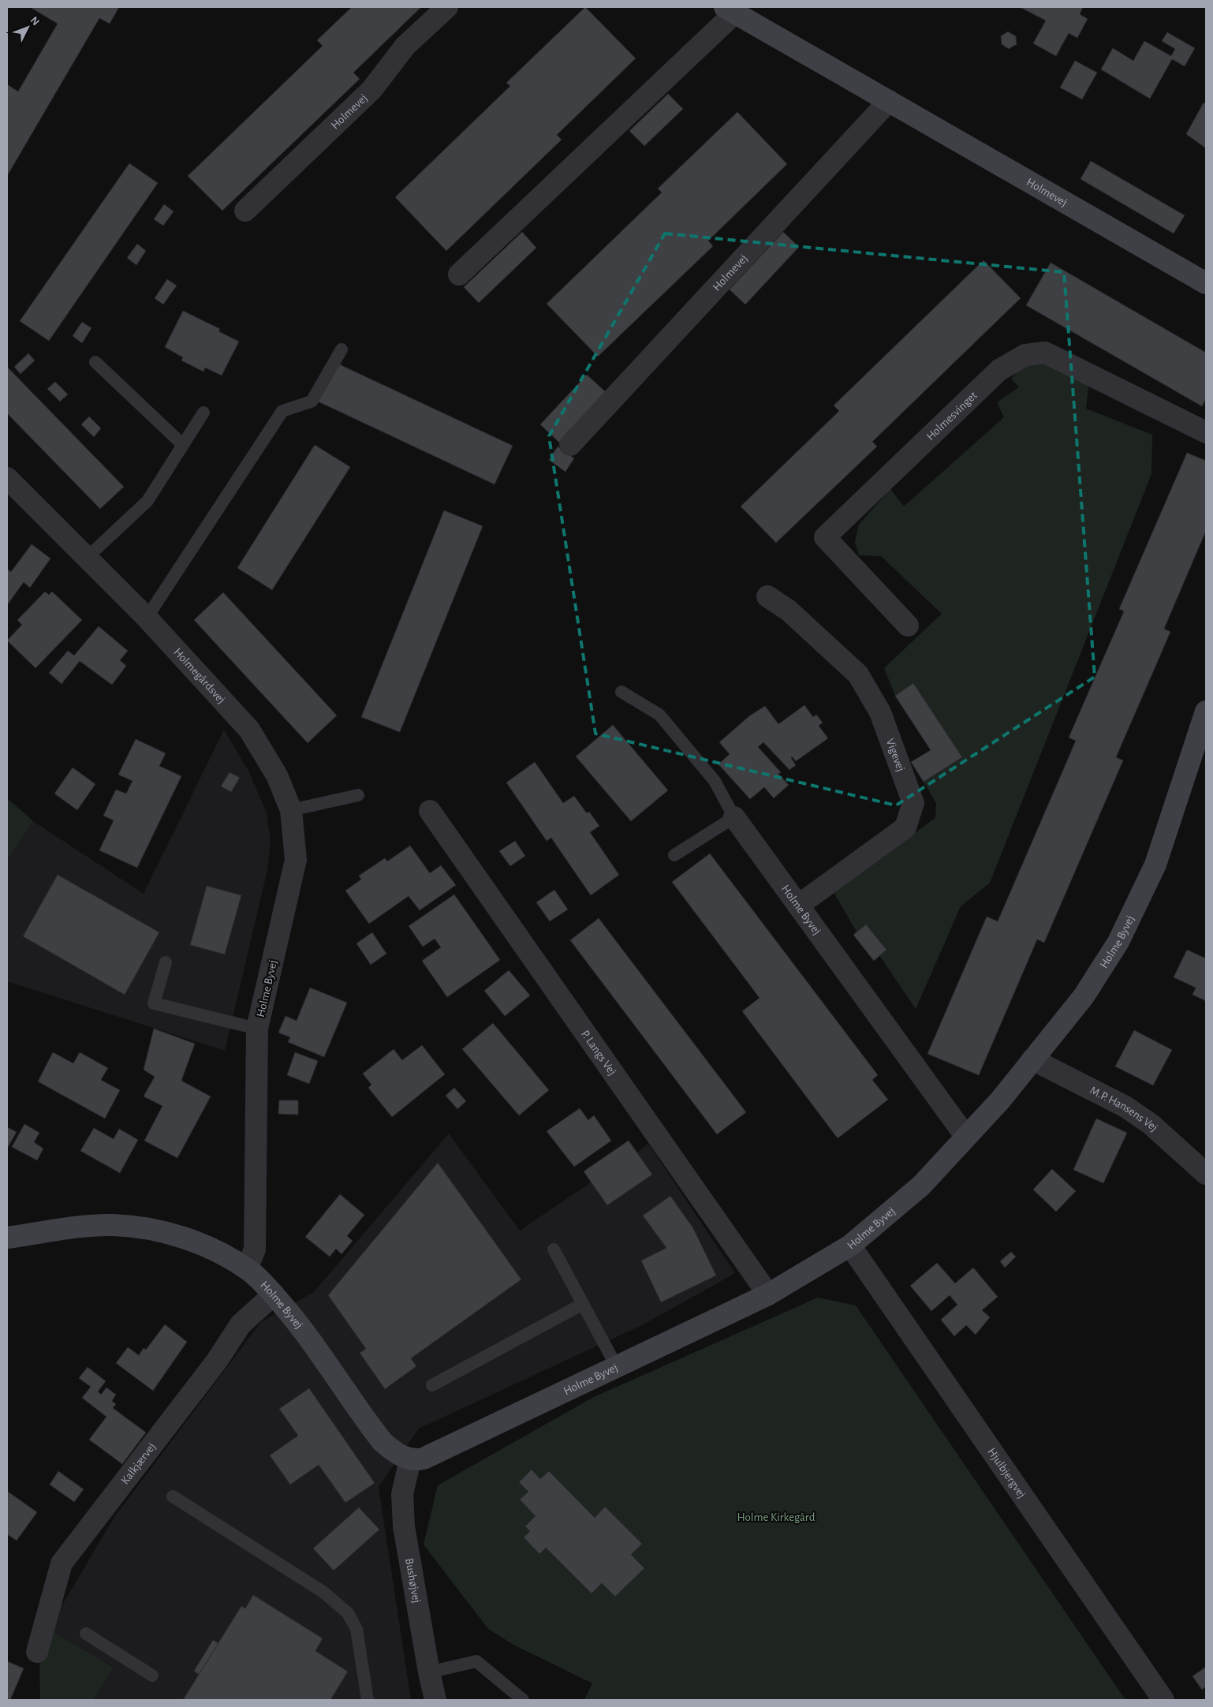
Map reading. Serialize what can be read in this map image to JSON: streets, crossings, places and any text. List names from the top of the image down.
{
  "streets": {
    "street": [
      "Holmevej",
      "Holmesvinget",
      "Holmegårdsvej",
      "Vigevej",
      "Holme Byvej",
      "P. Langs Vej",
      "M.P. Hansens Vej",
      "Kalkjærvej",
      "Hjulbjergvej",
      "Bushøjvej"
    ]
  },
  "crossings": [
    ["Holmegårdsvej", "Holme Byvej"],
    ["Vigevej", "Holme Byvej"],
    ["Holme Byvej", "P. Langs Vej"],
    ["Holme Byvej", "M.P. Hansens Vej"],
    ["Holme Byvej", "Kalkjærvej"],
    ["Holme Byvej", "Hjulbjergvej"],
    ["Holme Byvej", "Bushøjvej"]
  ],
  "parks": ["Holme Kirkegård"],
  "north": "top right"
}
